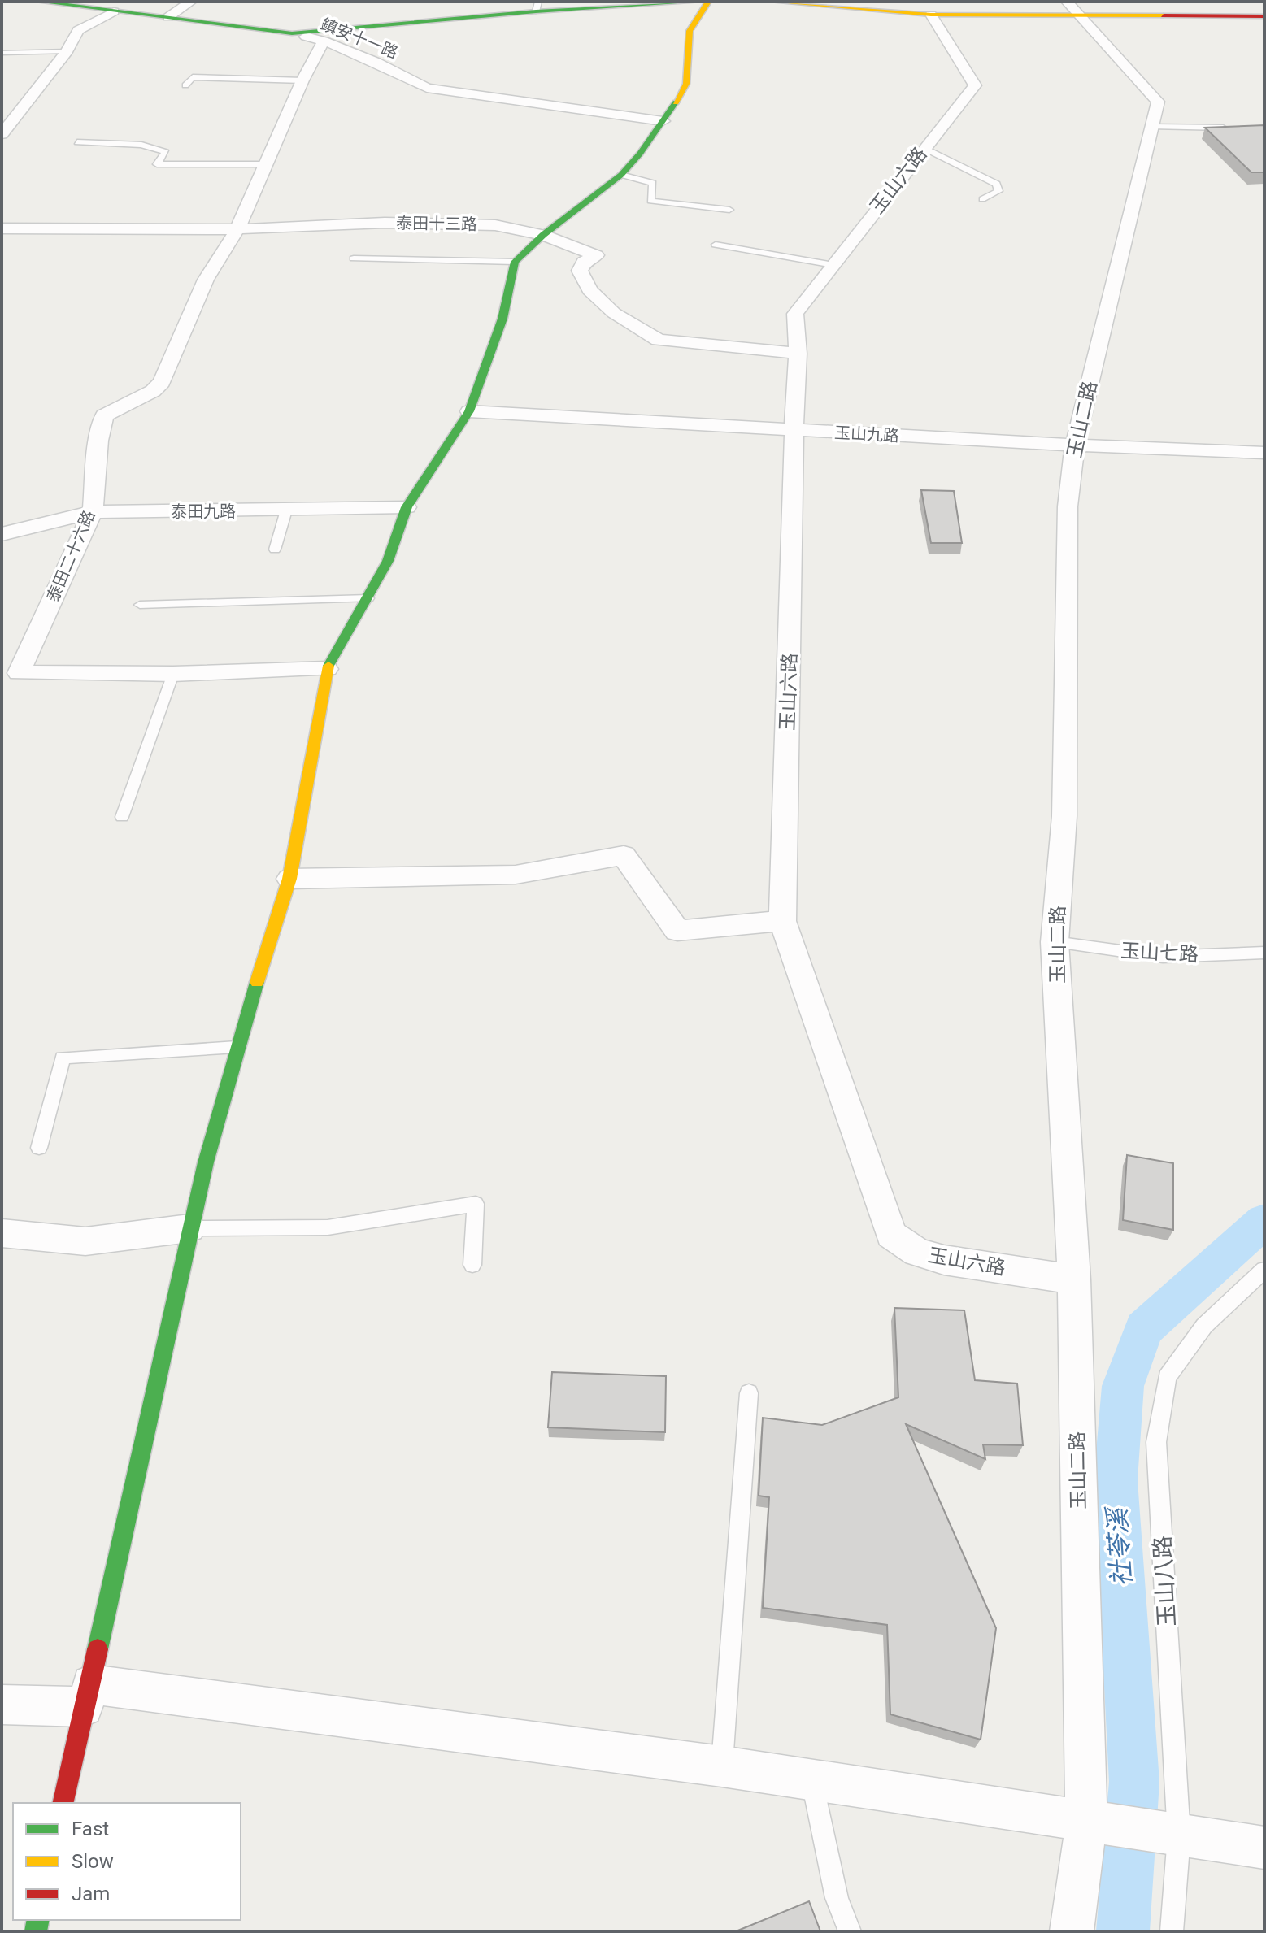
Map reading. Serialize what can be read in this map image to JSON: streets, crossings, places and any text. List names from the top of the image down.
{
  "streets": {
    "street": [
      "鎮安十一路",
      "玉山六路",
      "泰田十三路",
      "玉山二路",
      "玉山九路",
      "泰田九路",
      "泰田二十六路"
    ],
    "lane": ["玉山七路", "玉山八路"]
  },
  "crossings": [
    ["鎮安十一路", "泰田二十六路"],
    ["玉山六路", "泰田十三路"],
    ["玉山六路", "玉山二路"],
    ["玉山六路", "玉山九路"],
    ["泰田十三路", "泰田二十六路"],
    ["玉山二路", "玉山九路"],
    ["玉山二路", "玉山七路"],
    ["泰田九路", "泰田二十六路"]
  ],
  "water": ["社苓溪"],
  "legend": ["Fast", "Slow", "Jam"]
}
